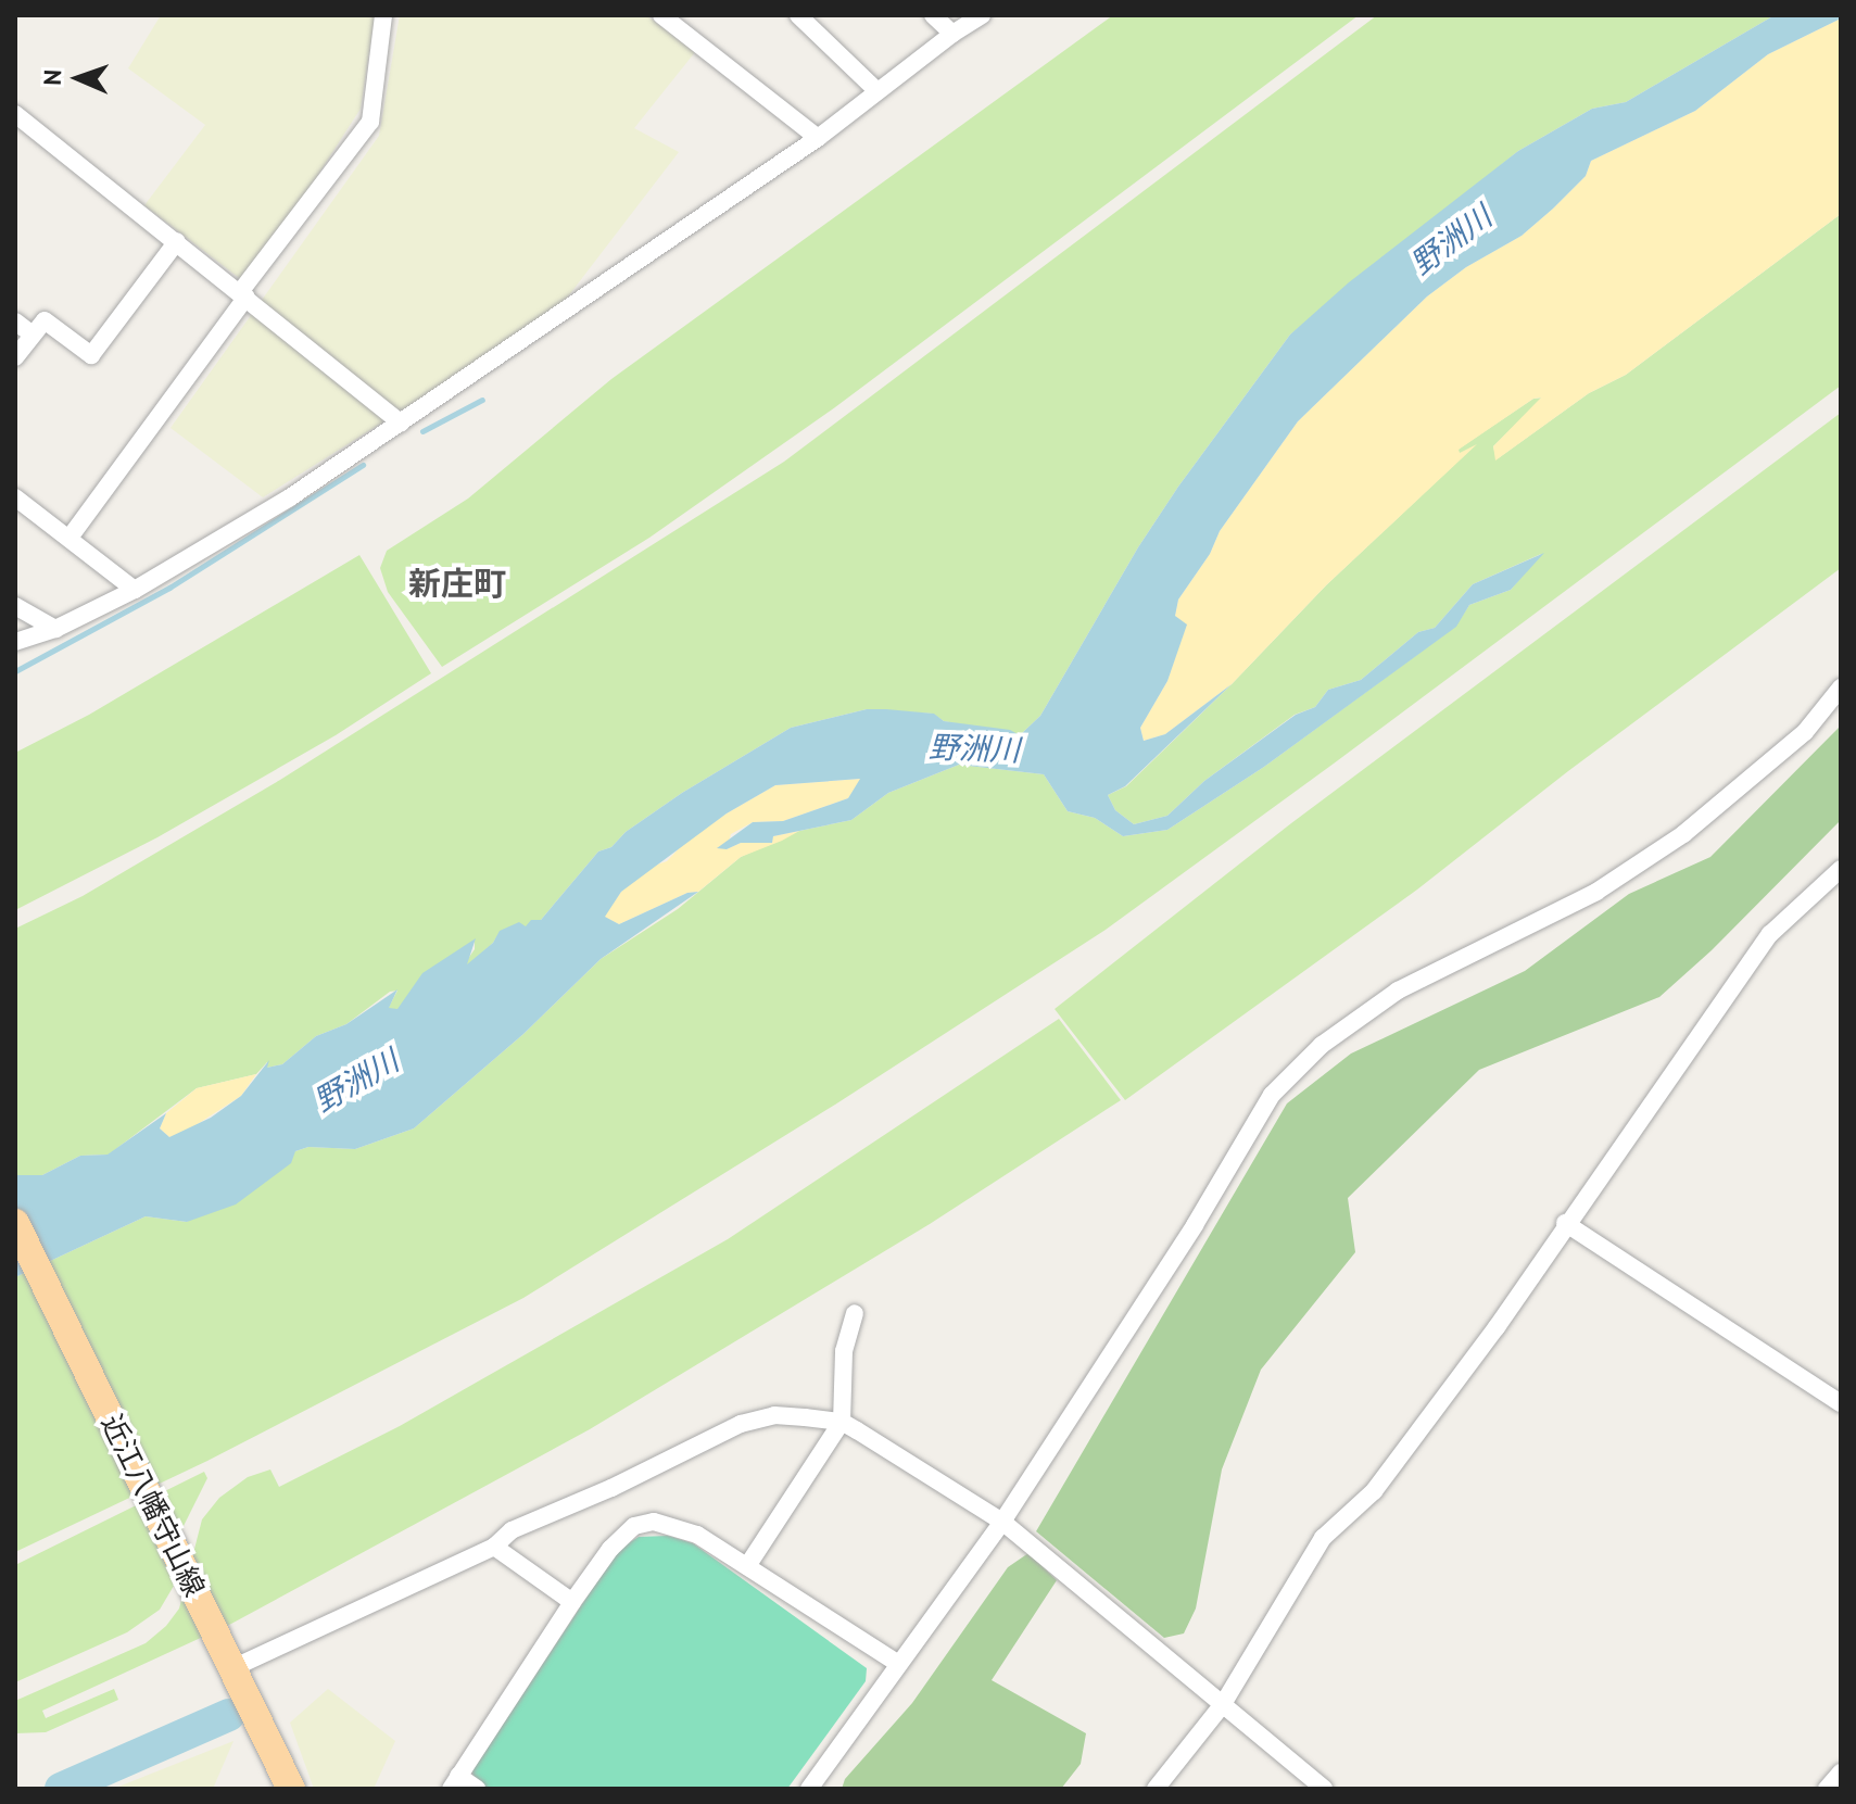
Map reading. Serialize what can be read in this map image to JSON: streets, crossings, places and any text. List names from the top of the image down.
{
  "streets": {
    "main road": ["近江八幡守山線"]
  },
  "districts": ["新庄町"],
  "water": ["野洲川"],
  "north": "left"
}
